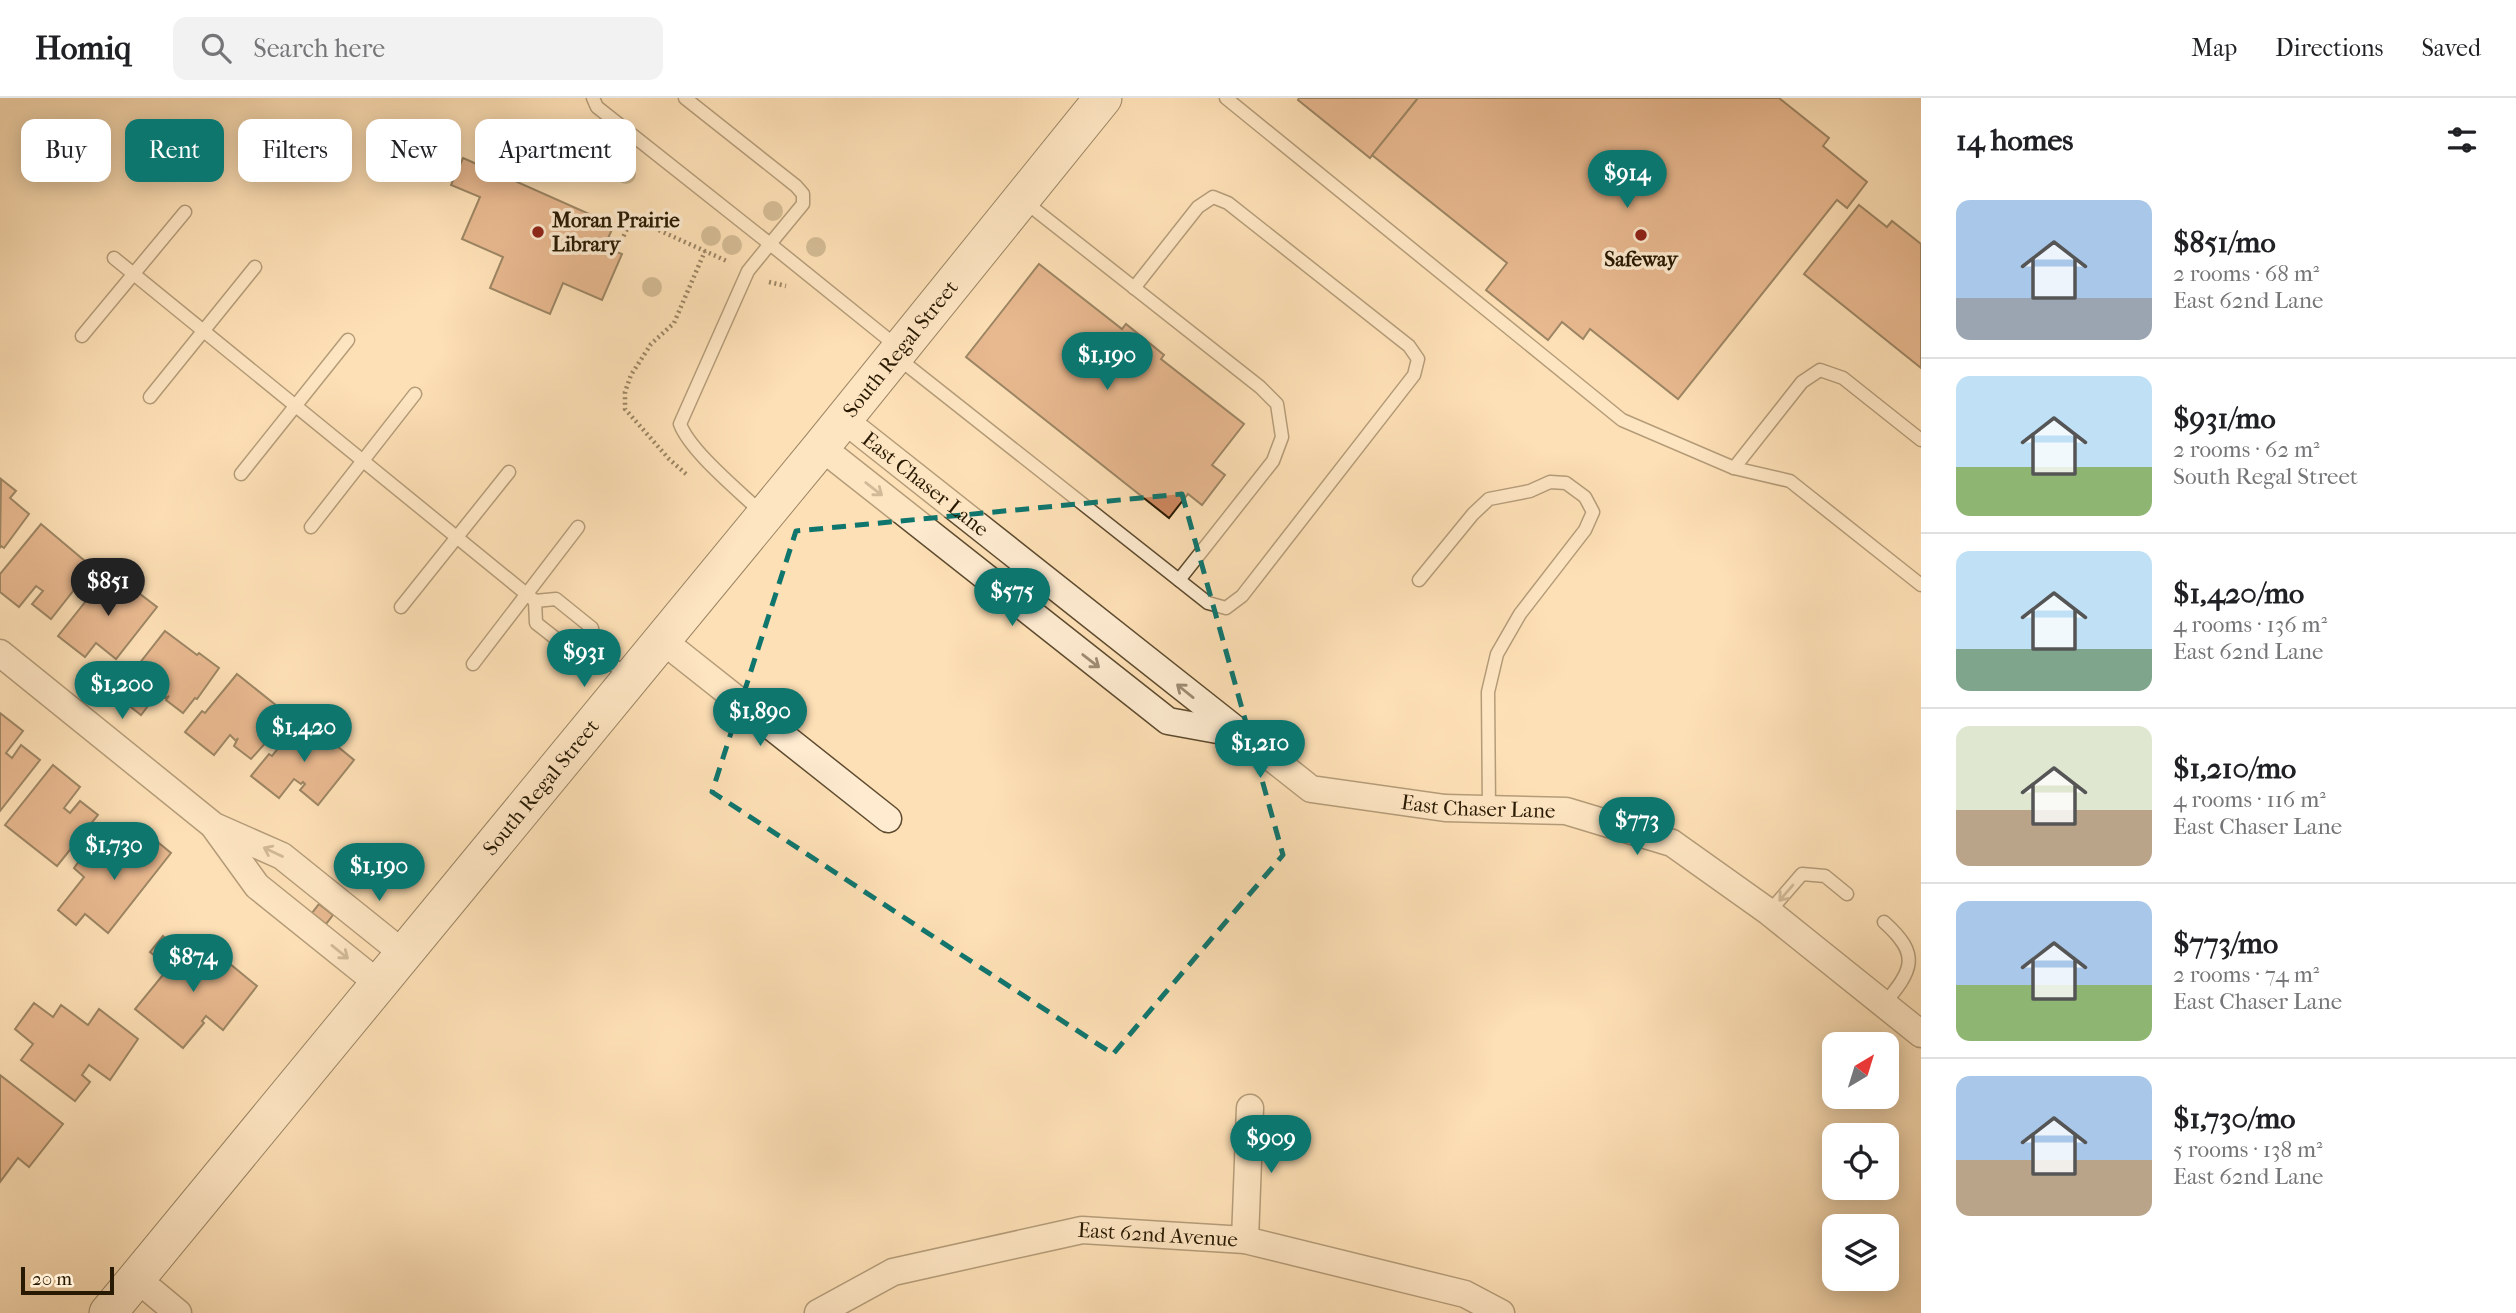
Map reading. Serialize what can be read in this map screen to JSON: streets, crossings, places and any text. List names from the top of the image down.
{
  "streets": {
    "street": ["South Regal Street", "East Chaser Lane", "East 62nd Avenue"]
  },
  "crossings": [
    ["South Regal Street", "East Chaser Lane"]
  ],
  "places": ["Moran Prairie Library", "Safeway"],
  "scale_bar": "20 m",
  "north": "top right",
  "page": {
    "header": "Homiq",
    "search": "Search here",
    "nav": ["Map", "Directions", "Saved"],
    "heading": "14 homes",
    "chip": [
      "Buy",
      "Rent",
      "Filters",
      "New",
      "Apartment"
    ],
    "price": [
      "$914",
      "$1,190",
      "$851",
      "$575",
      "$931",
      "$1,200",
      "$1,890",
      "$1,420",
      "$1,210",
      "$773",
      "$1,730",
      "$1,190",
      "$874",
      "$909"
    ],
    "list": [
      {
        "name": "$851/mo",
        "note": "2 rooms · 68 m² · East 62nd Lane"
      },
      {
        "name": "$931/mo",
        "note": "2 rooms · 62 m² · South Regal Street"
      },
      {
        "name": "$1,420/mo",
        "note": "4 rooms · 136 m² · East 62nd Lane"
      },
      {
        "name": "$1,210/mo",
        "note": "4 rooms · 116 m² · East Chaser Lane"
      },
      {
        "name": "$773/mo",
        "note": "2 rooms · 74 m² · East Chaser Lane"
      },
      {
        "name": "$1,730/mo",
        "note": "5 rooms · 138 m² · East 62nd Lane"
      }
    ],
    "scale": "20 m"
  }
}
